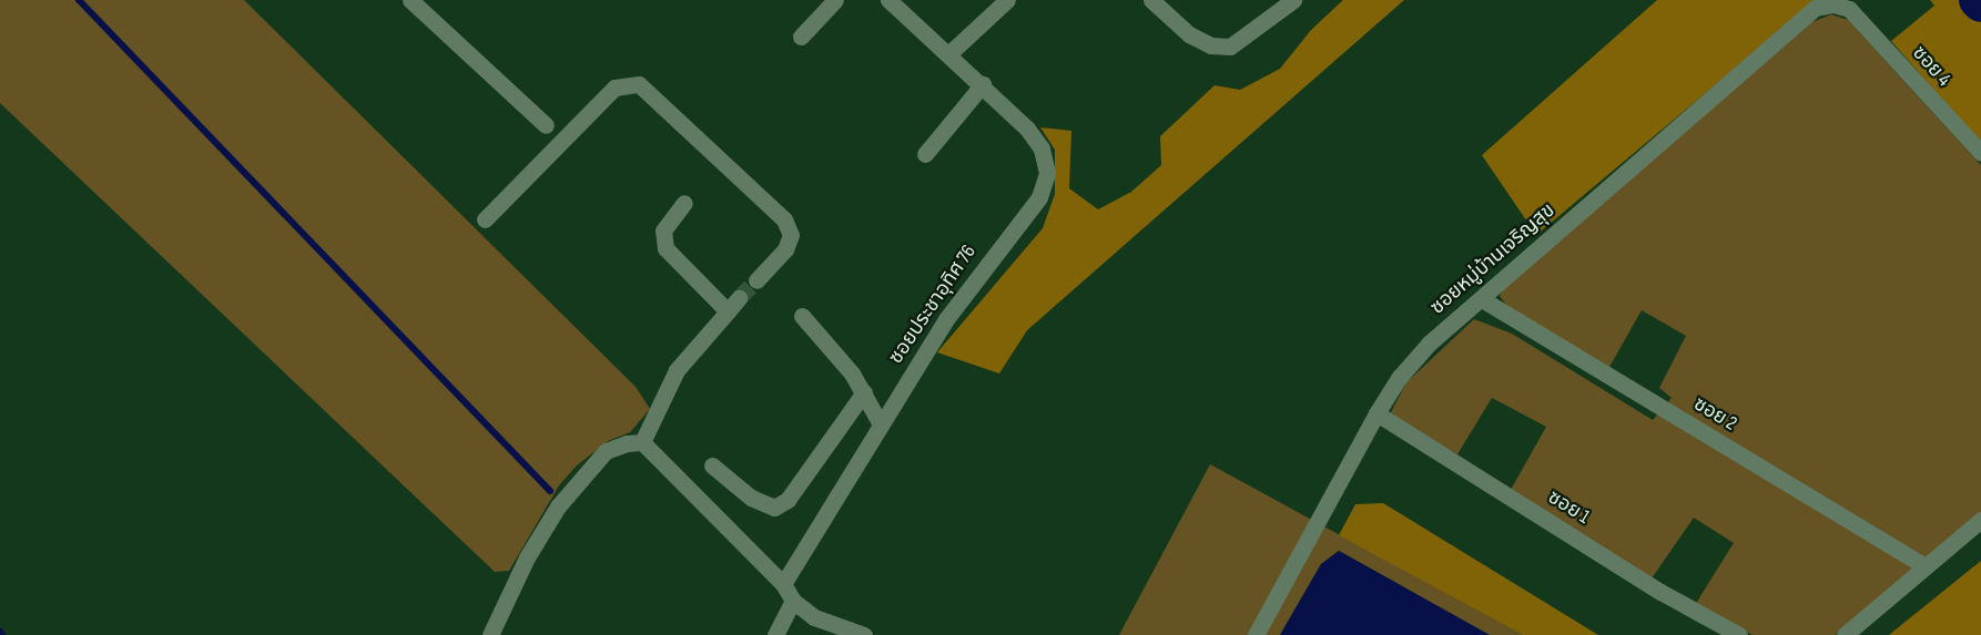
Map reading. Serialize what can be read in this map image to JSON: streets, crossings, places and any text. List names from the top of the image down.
{
  "streets": {
    "street": [
      "ซอย 4",
      "ซอยหมู่บ้านเจริญสุข",
      "ซอยประชาอุทิศ 76",
      "ซอย 2",
      "ซอย 1"
    ]
  },
  "crossings": [
    ["ซอย 4", "ซอยหมู่บ้านเจริญสุข"],
    ["ซอยหมู่บ้านเจริญสุข", "ซอย 2"],
    ["ซอยหมู่บ้านเจริญสุข", "ซอย 1"]
  ]
}
